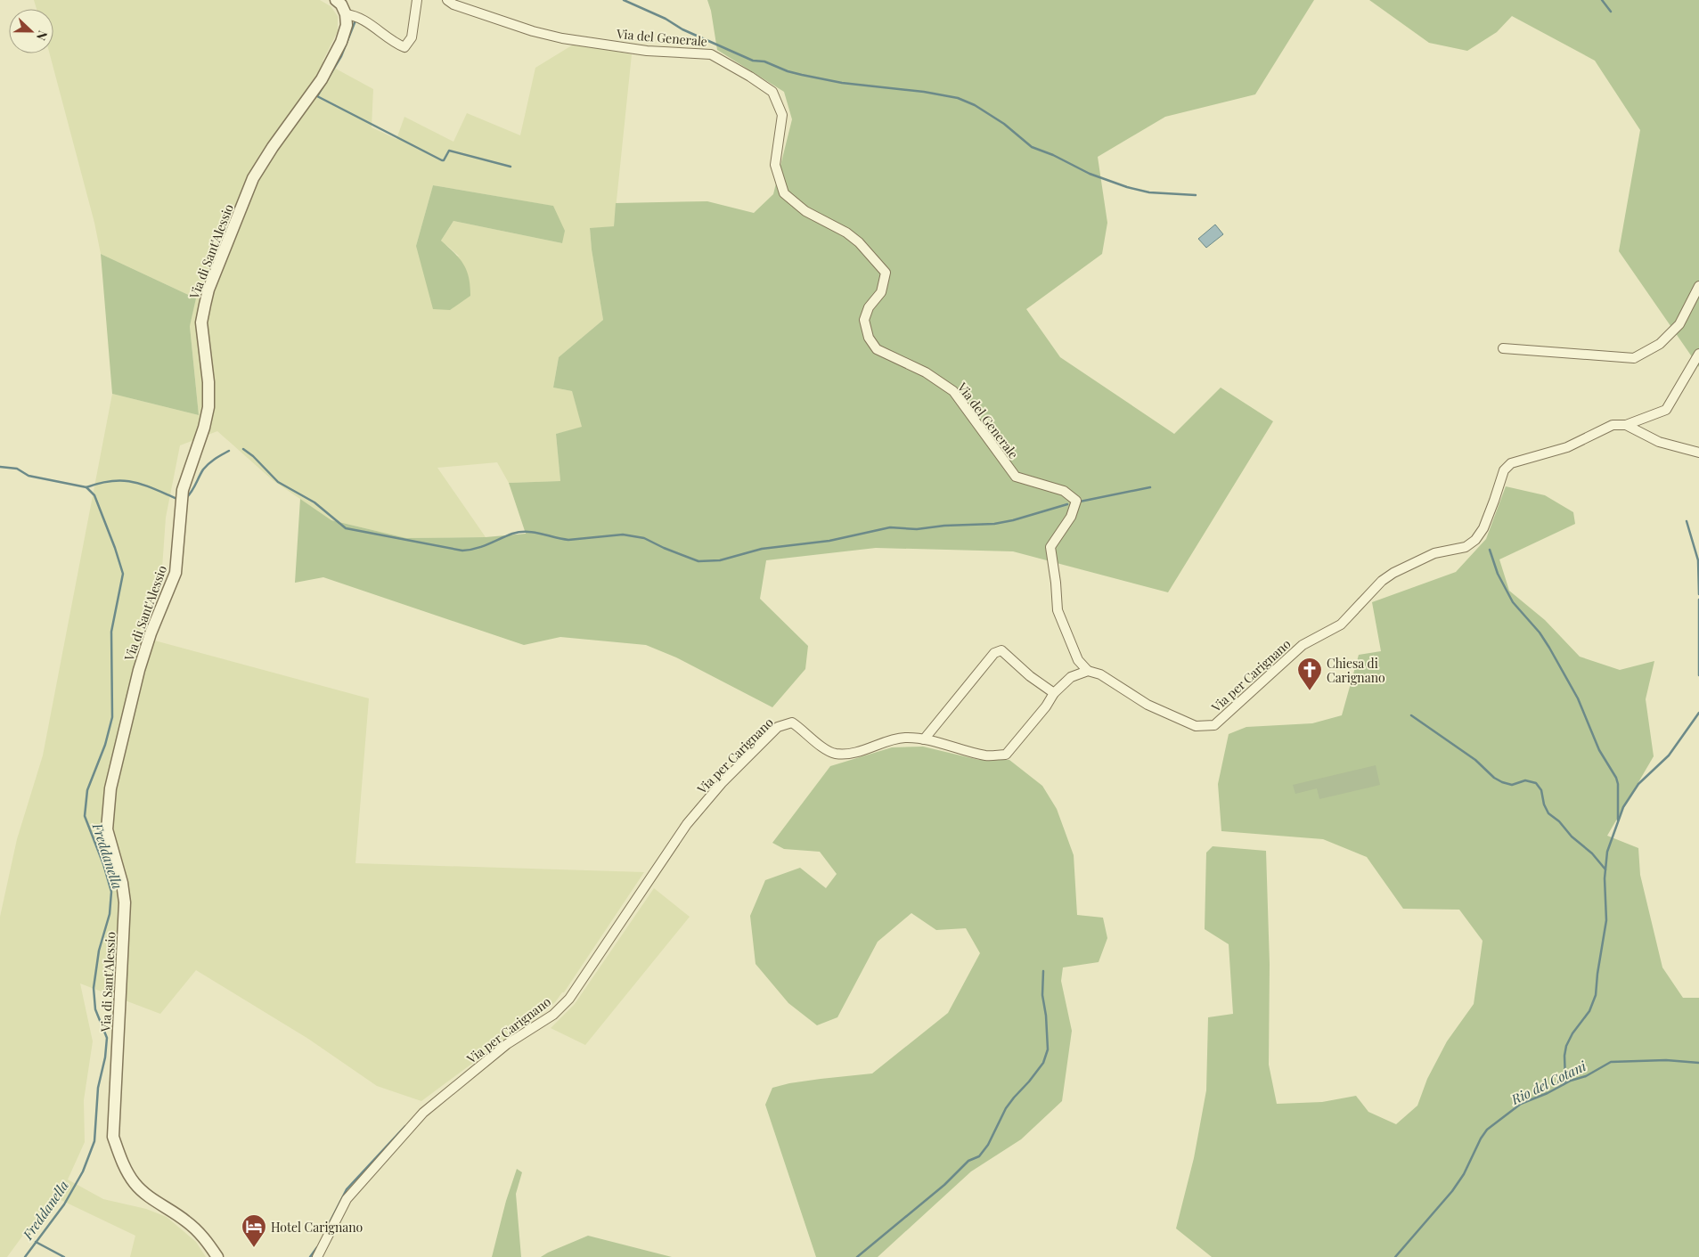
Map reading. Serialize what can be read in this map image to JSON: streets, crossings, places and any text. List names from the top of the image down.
{
  "streets": {
    "street": ["Via del Generale", "Via di Sant'Alessio", "Via per Carignano"]
  },
  "crossings": [
    ["Via del Generale", "Via per Carignano"]
  ],
  "water": ["Freddanella", "Rio del Cotani"],
  "places": {
    "church": ["Chiesa di Carignano"],
    "hotel": ["Hotel Carignano"]
  },
  "north": "right"
}
